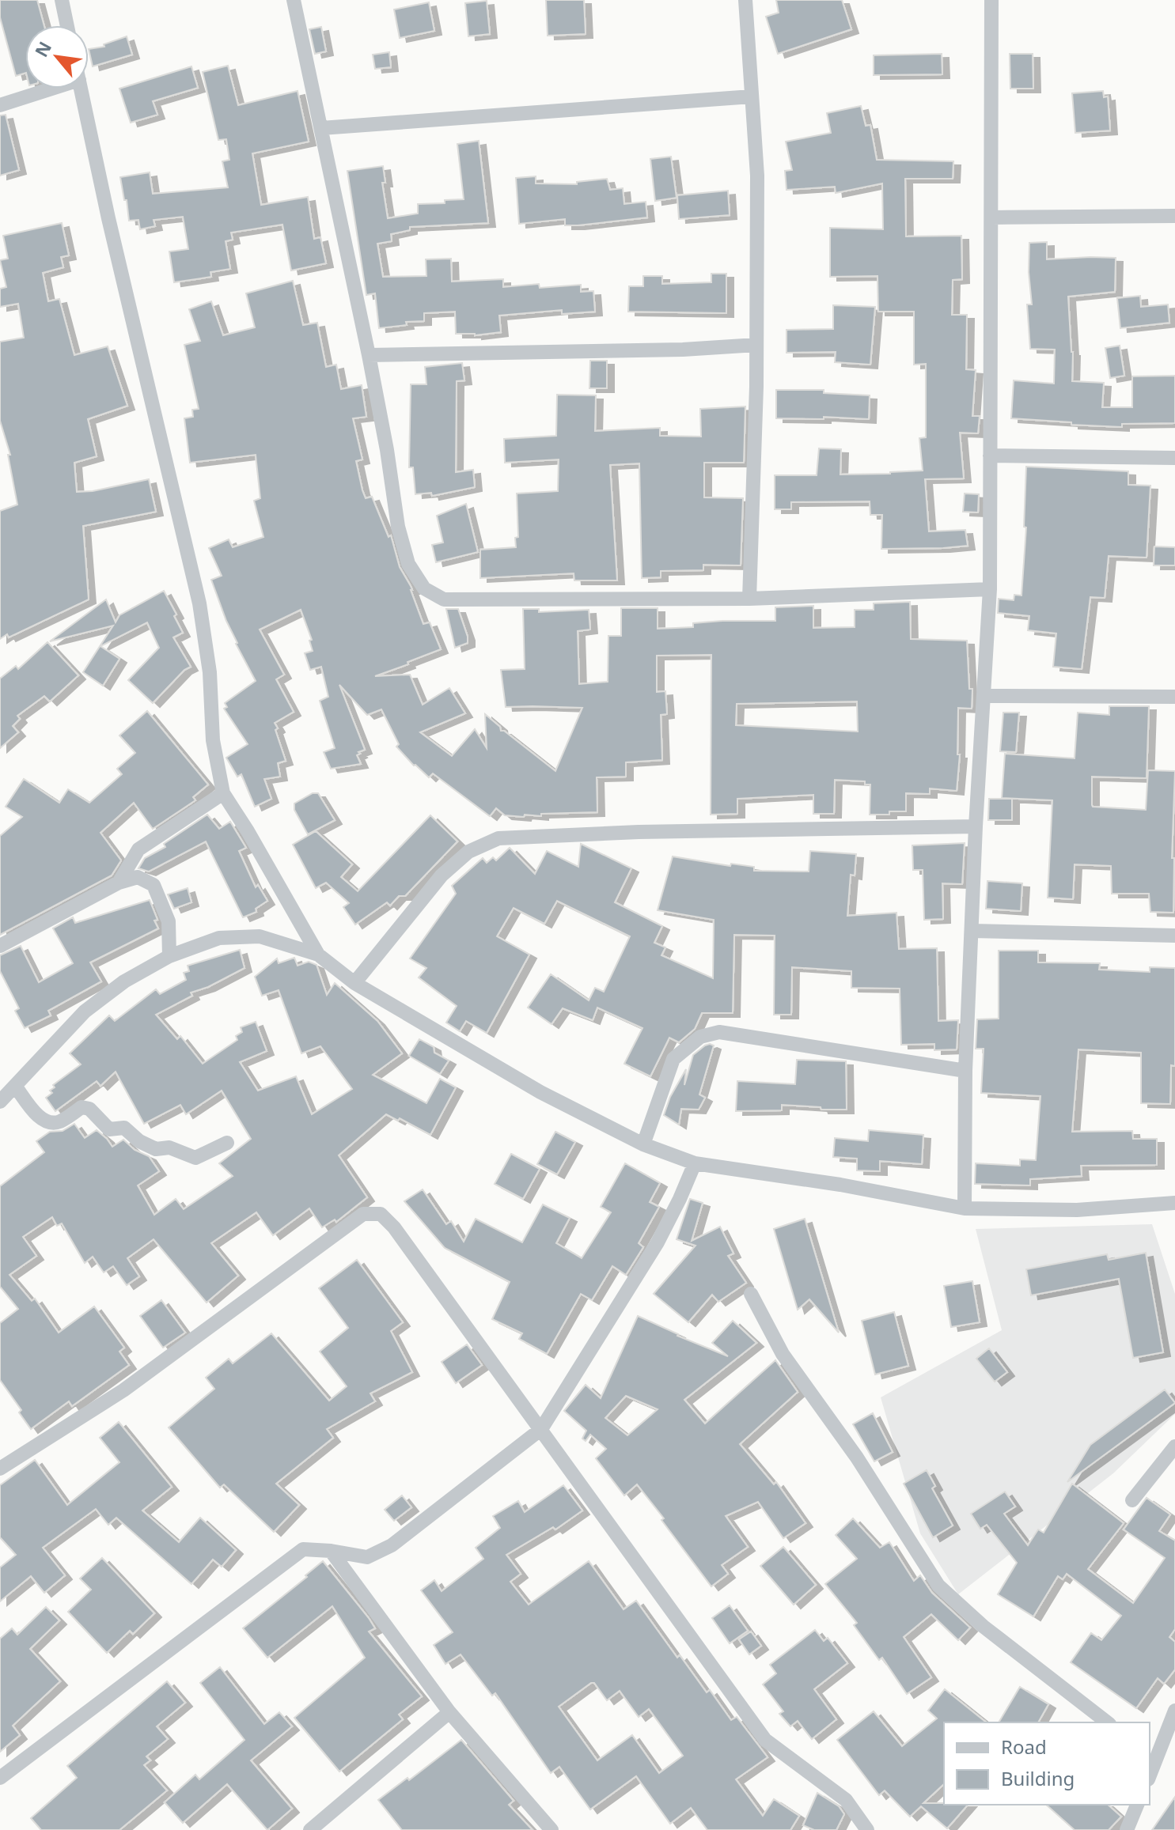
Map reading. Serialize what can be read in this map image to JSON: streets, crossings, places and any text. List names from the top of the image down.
{
  "legend": ["Road", "Building"],
  "north": "top left"
}
